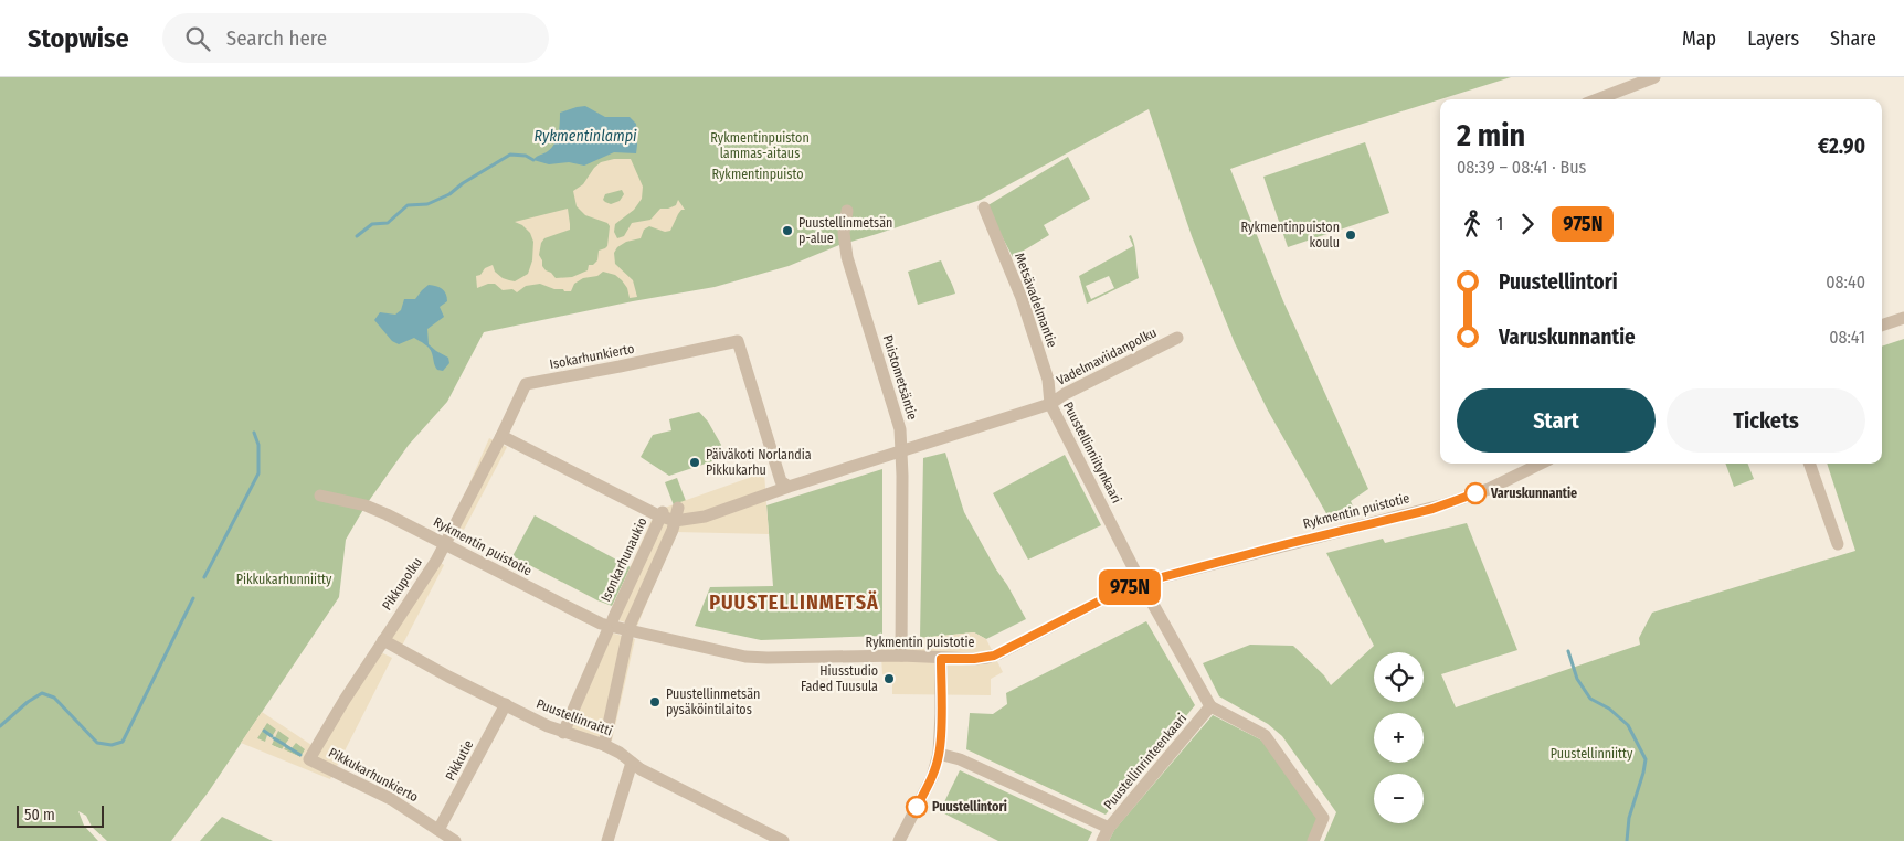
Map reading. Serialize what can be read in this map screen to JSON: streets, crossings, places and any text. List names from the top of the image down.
{
  "streets": {
    "street": [
      "Metsävadelmantie",
      "Isokarhunkierto",
      "Vadelmaviidanpolku",
      "Puistometsäntie",
      "Puustellinniitynkaari",
      "Rykmentin puistotie",
      "Isonkarhunaukio",
      "Pikkupolku",
      "Puustellinraitti",
      "Pikkutie",
      "Puustellinrinteenkaari",
      "Pikkukarhunkierto"
    ]
  },
  "crossings": [
    ["Metsävadelmantie", "Vadelmaviidanpolku"],
    ["Metsävadelmantie", "Puustellinniitynkaari"],
    ["Isokarhunkierto", "Puustellinniitynkaari"],
    ["Isokarhunkierto", "Pikkupolku"],
    ["Vadelmaviidanpolku", "Puustellinniitynkaari"],
    ["Puistometsäntie", "Puustellinniitynkaari"],
    ["Puistometsäntie", "Rykmentin puistotie"],
    ["Puustellinniitynkaari", "Rykmentin puistotie"],
    ["Rykmentin puistotie", "Pikkupolku"],
    ["Pikkupolku", "Puustellinraitti"],
    ["Pikkupolku", "Pikkukarhunkierto"],
    ["Puustellinraitti", "Pikkutie"],
    ["Puustellinraitti", "Pikkukarhunkierto"],
    ["Pikkutie", "Pikkukarhunkierto"]
  ],
  "districts": ["PUUSTELLINMETSÄ"],
  "water": ["Rykmentinlampi"],
  "parks": [
    "Rykmentinpuiston lammas-aitaus",
    "Rykmentinpuisto",
    "Pikkukarhunniitty",
    "Puustellinniitty"
  ],
  "places": [
    "Puustellinmetsän p-alue",
    "Rykmentinpuiston koulu",
    "Päiväkoti Norlandia Pikkukarhu",
    "Varuskunnantie",
    "Hiusstudio Faded Tuusula",
    "Puustellinmetsän pysäköintilaitos",
    "Puustellintori"
  ],
  "lines": ["bus line 975N"],
  "scale_bar": "50 m",
  "page": {
    "header": "Stopwise",
    "search": "Search here",
    "nav": ["Map", "Layers", "Share"],
    "on_map": "975N",
    "heading": ["2 min", "08:39 – 08:41 · Bus", "€2.90"],
    "legs": ["1", "975N"],
    "list": [
      {
        "name": "Puustellintori",
        "value": "08:40"
      },
      {
        "name": "Varuskunnantie",
        "value": "08:41"
      }
    ],
    "buttons": ["Start", "Tickets"],
    "map_buttons": ["+", "−"],
    "scale": "50 m"
  }
}
